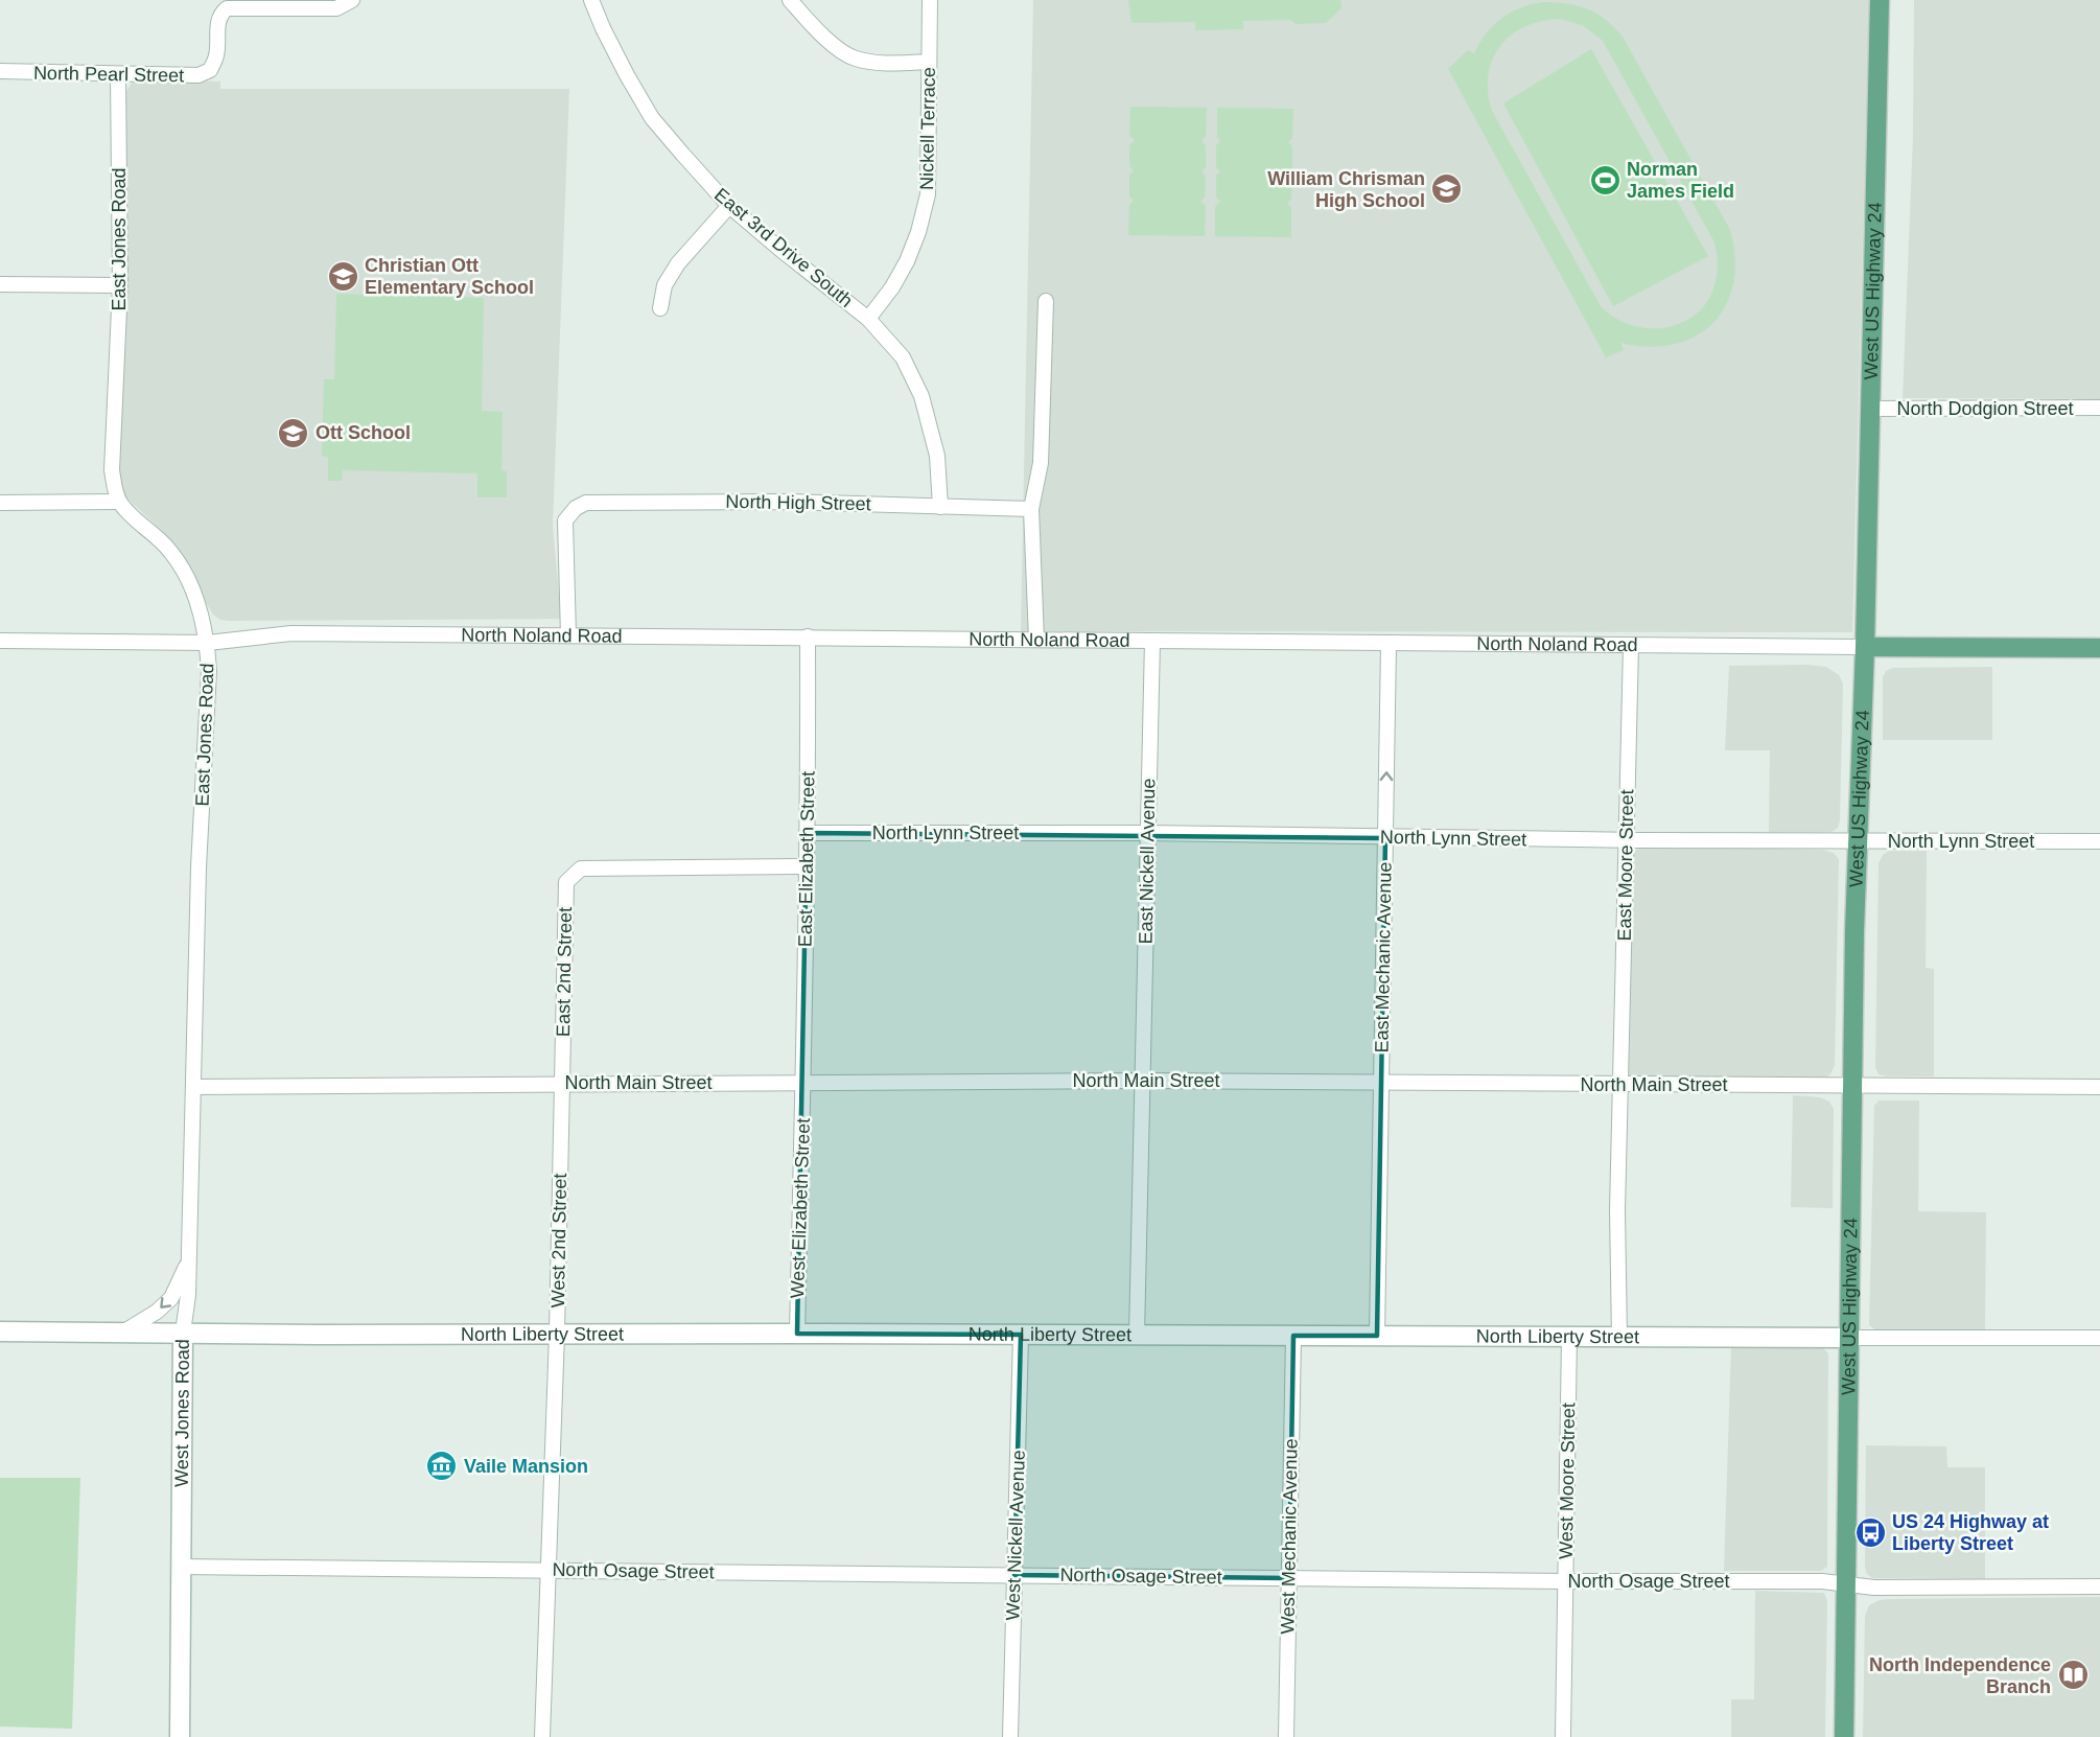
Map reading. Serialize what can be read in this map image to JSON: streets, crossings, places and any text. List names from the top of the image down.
{
  "streets": {
    "main road": [
      "West US Highway 24",
      "North Noland Road",
      "North Liberty Street",
      "West Jones Road"
    ],
    "street": [
      "North Pearl Street",
      "Nickell Terrace",
      "East Jones Road",
      "East 3rd Drive South",
      "North Dodgion Street",
      "North High Street",
      "North Lynn Street",
      "East Elizabeth Street",
      "East Nickell Avenue",
      "East Moore Street",
      "East Mechanic Avenue",
      "East 2nd Street",
      "North Main Street",
      "West Elizabeth Street",
      "West 2nd Street",
      "West Moore Street",
      "West Nickell Avenue",
      "West Mechanic Avenue",
      "North Osage Street"
    ]
  },
  "crossings": [
    ["North Pearl Street", "East Jones Road"],
    ["Nickell Terrace", "East 3rd Drive South"],
    ["East Jones Road", "North Noland Road"],
    ["East Jones Road", "North Main Street"],
    ["East Jones Road", "West Jones Road"],
    ["East 3rd Drive South", "North High Street"],
    ["West US Highway 24", "North Dodgion Street"],
    ["West US Highway 24", "North Noland Road"],
    ["West US Highway 24", "North Lynn Street"],
    ["West US Highway 24", "North Main Street"],
    ["West US Highway 24", "North Liberty Street"],
    ["West US Highway 24", "North Osage Street"],
    ["North High Street", "North Noland Road"],
    ["North Noland Road", "East Elizabeth Street"],
    ["North Noland Road", "East Nickell Avenue"],
    ["North Noland Road", "East Moore Street"],
    ["North Noland Road", "East Mechanic Avenue"],
    ["North Lynn Street", "East Elizabeth Street"],
    ["North Lynn Street", "East Nickell Avenue"],
    ["North Lynn Street", "East Moore Street"],
    ["North Lynn Street", "East Mechanic Avenue"],
    ["East Elizabeth Street", "East 2nd Street"],
    ["East Elizabeth Street", "North Main Street"],
    ["East Elizabeth Street", "West Elizabeth Street"],
    ["East Nickell Avenue", "North Main Street"],
    ["East Moore Street", "North Main Street"],
    ["East Mechanic Avenue", "North Main Street"],
    ["East 2nd Street", "North Main Street"],
    ["East 2nd Street", "West 2nd Street"],
    ["North Main Street", "West Elizabeth Street"],
    ["North Main Street", "West 2nd Street"],
    ["North Main Street", "West Jones Road"],
    ["West Elizabeth Street", "North Liberty Street"],
    ["West 2nd Street", "North Liberty Street"],
    ["West 2nd Street", "North Osage Street"],
    ["North Liberty Street", "West Jones Road"],
    ["North Liberty Street", "West Moore Street"],
    ["North Liberty Street", "West Nickell Avenue"],
    ["North Liberty Street", "West Mechanic Avenue"],
    ["West Jones Road", "North Osage Street"],
    ["West Moore Street", "North Osage Street"],
    ["West Nickell Avenue", "North Osage Street"],
    ["West Mechanic Avenue", "North Osage Street"]
  ],
  "one_way": ["East Mechanic Avenue"],
  "places": {
    "sports": ["Norman James Field"],
    "school or university": ["William Chrisman High School", "Christian Ott Elementary School", "Ott School"],
    "museum": ["Vaile Mansion"],
    "bus stop": ["US 24 Highway at Liberty Street"],
    "library": ["North Independence Branch"]
  }
}
